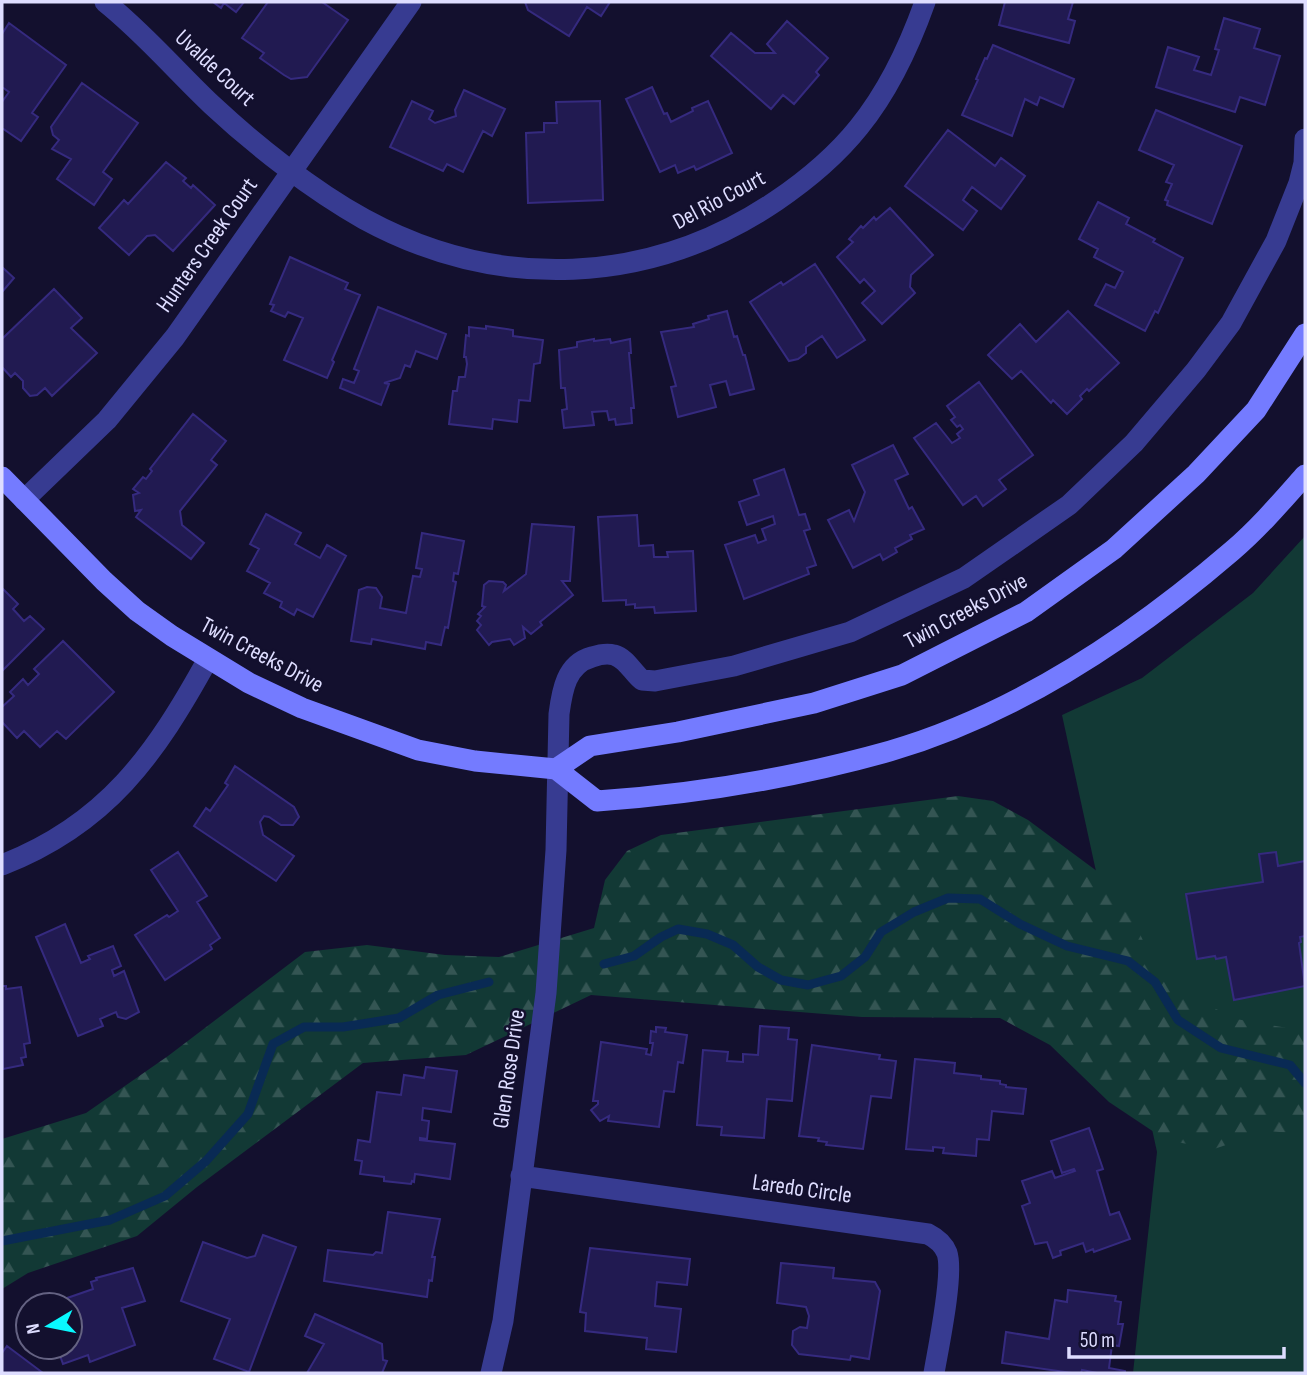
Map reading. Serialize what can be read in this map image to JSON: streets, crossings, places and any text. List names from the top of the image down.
{
  "streets": {
    "street": [
      "Uvalde Court",
      "Del Rio Court",
      "Hunters Creek Court",
      "Twin Creeks Drive",
      "Glen Rose Drive",
      "Laredo Circle"
    ]
  },
  "crossings": [
    ["Uvalde Court", "Del Rio Court"],
    ["Uvalde Court", "Hunters Creek Court"],
    ["Del Rio Court", "Hunters Creek Court"],
    ["Hunters Creek Court", "Twin Creeks Drive"],
    ["Twin Creeks Drive", "Glen Rose Drive"],
    ["Glen Rose Drive", "Laredo Circle"]
  ],
  "scale_bar": "50 m",
  "north": "left"
}
